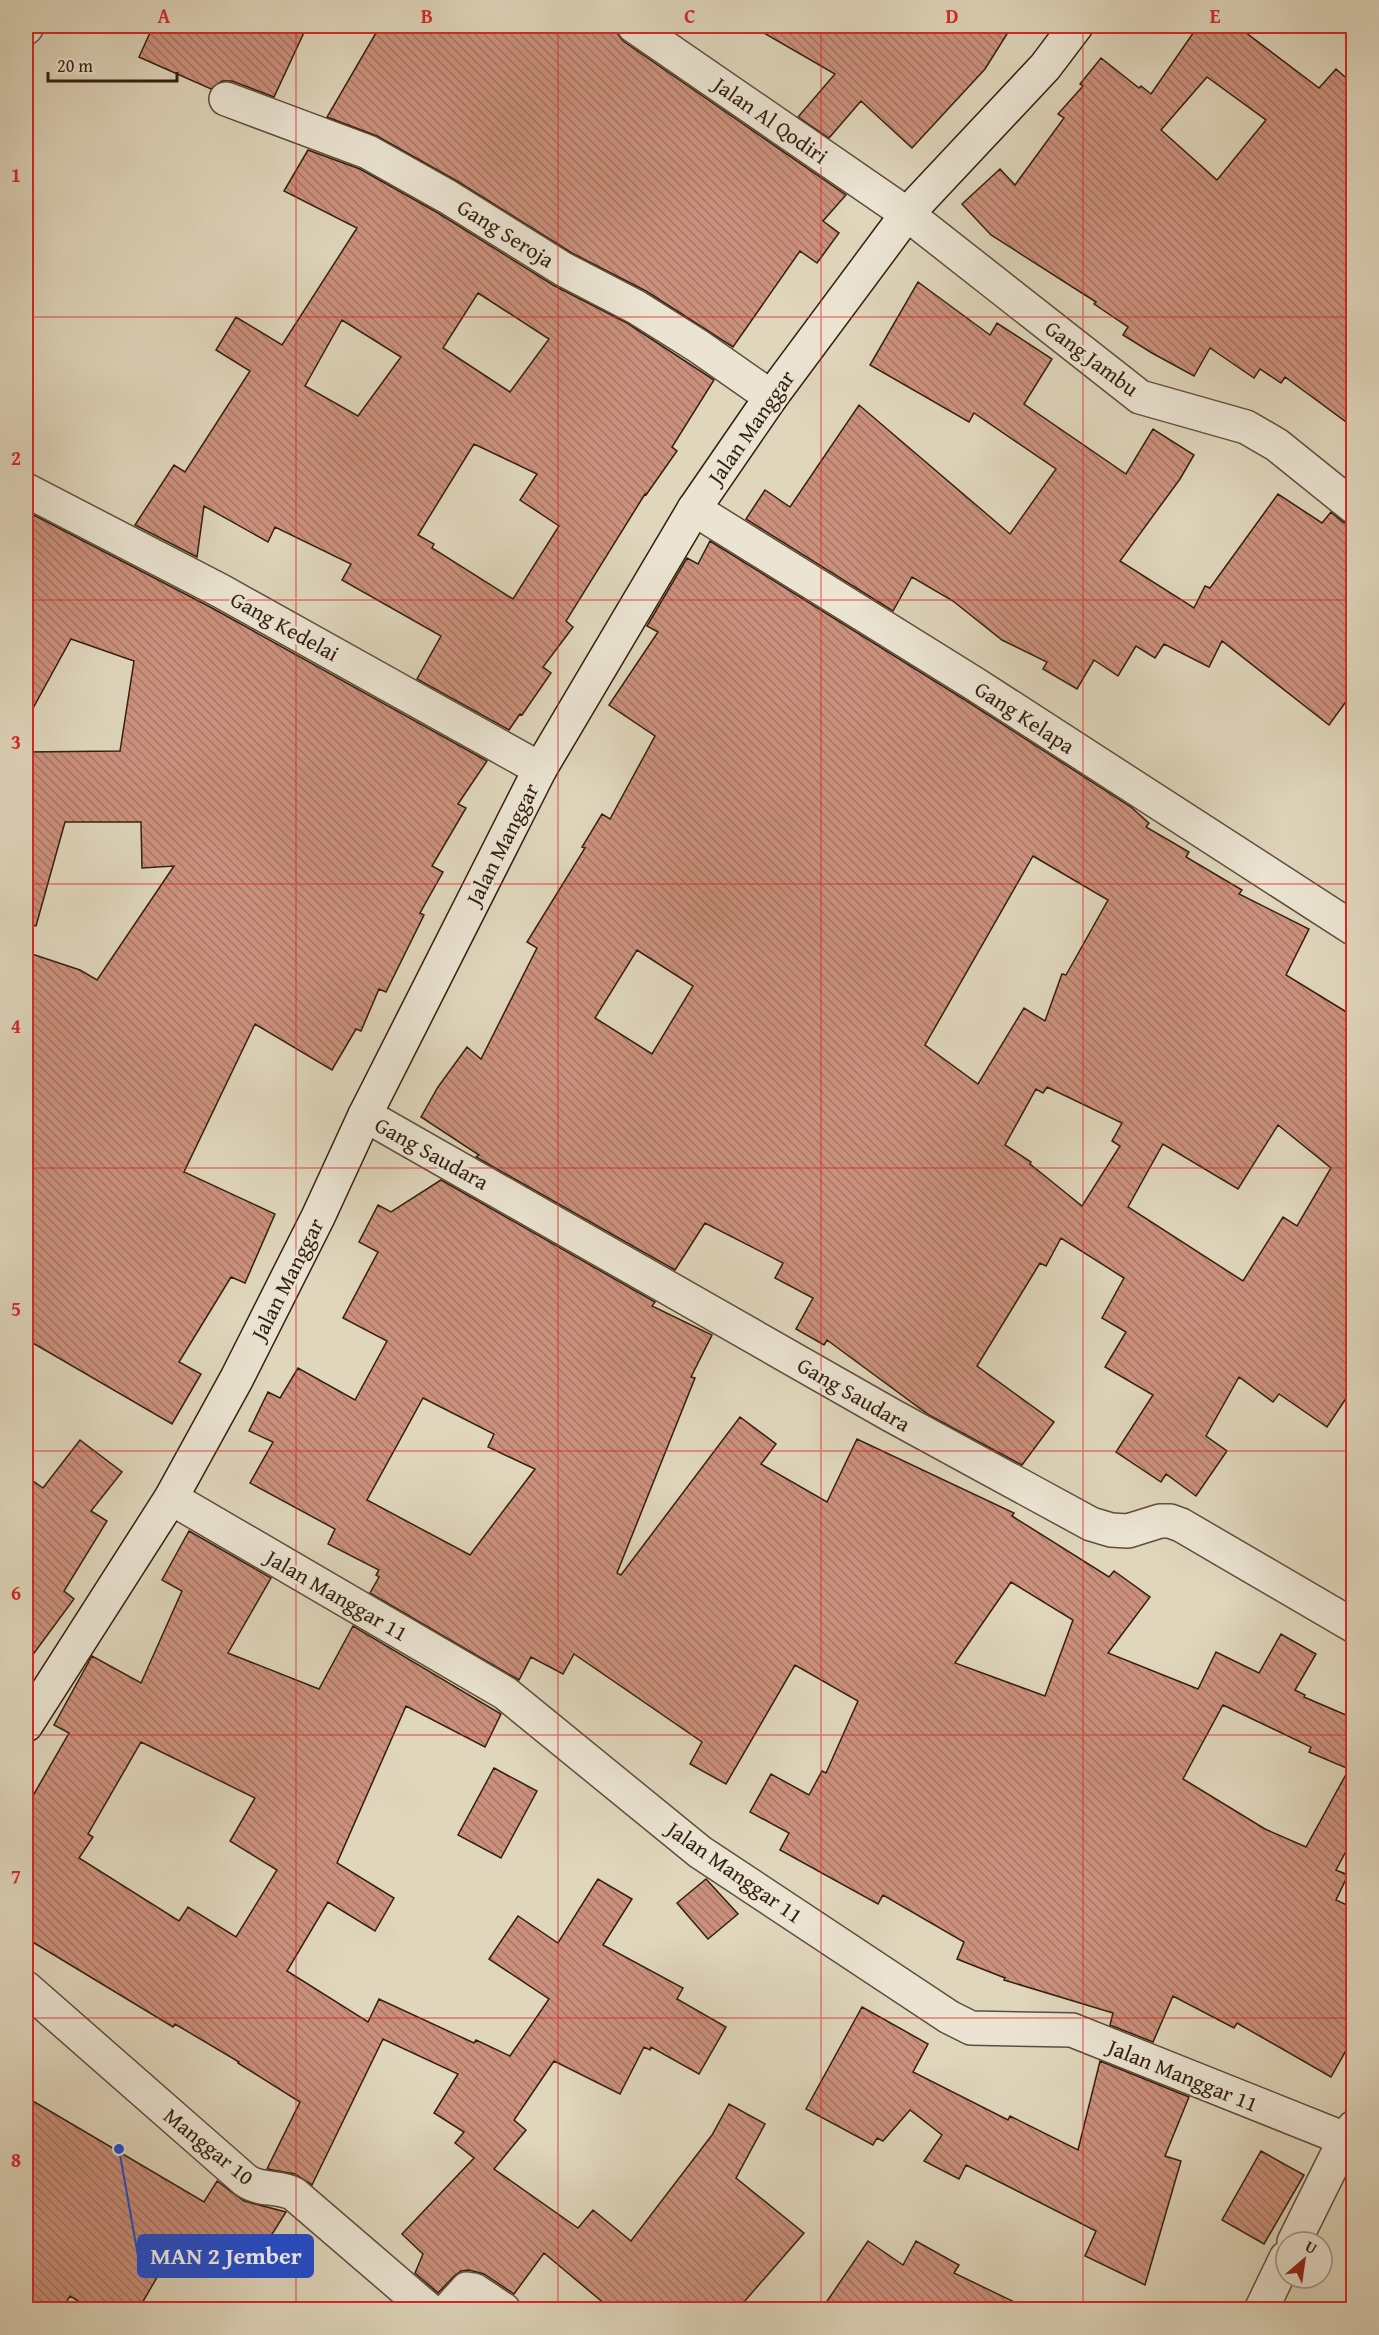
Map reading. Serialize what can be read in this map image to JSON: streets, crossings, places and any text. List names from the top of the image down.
{
  "streets": {
    "street": [
      "Jalan Al Qodiri",
      "Gang Seroja",
      "Gang Jambu",
      "Jalan Manggar",
      "Gang Kedelai",
      "Gang Kelapa",
      "Gang Saudara",
      "Jalan Manggar 11",
      "Manggar 10"
    ]
  },
  "crossings": [
    ["Jalan Al Qodiri", "Gang Jambu"],
    ["Jalan Al Qodiri", "Jalan Manggar"],
    ["Gang Seroja", "Jalan Manggar"],
    ["Gang Jambu", "Jalan Manggar"],
    ["Jalan Manggar", "Gang Kedelai"],
    ["Jalan Manggar", "Gang Kelapa"],
    ["Jalan Manggar", "Gang Saudara"],
    ["Jalan Manggar", "Jalan Manggar 11"]
  ],
  "places": ["MAN 2 Jember"],
  "scale_bar": "20 m",
  "north": "top right",
  "grid": {
    "columns": [
      "A",
      "B",
      "C",
      "D",
      "E"
    ],
    "rows": [
      "1",
      "2",
      "3",
      "4",
      "5",
      "6",
      "7",
      "8"
    ]
  }
}
